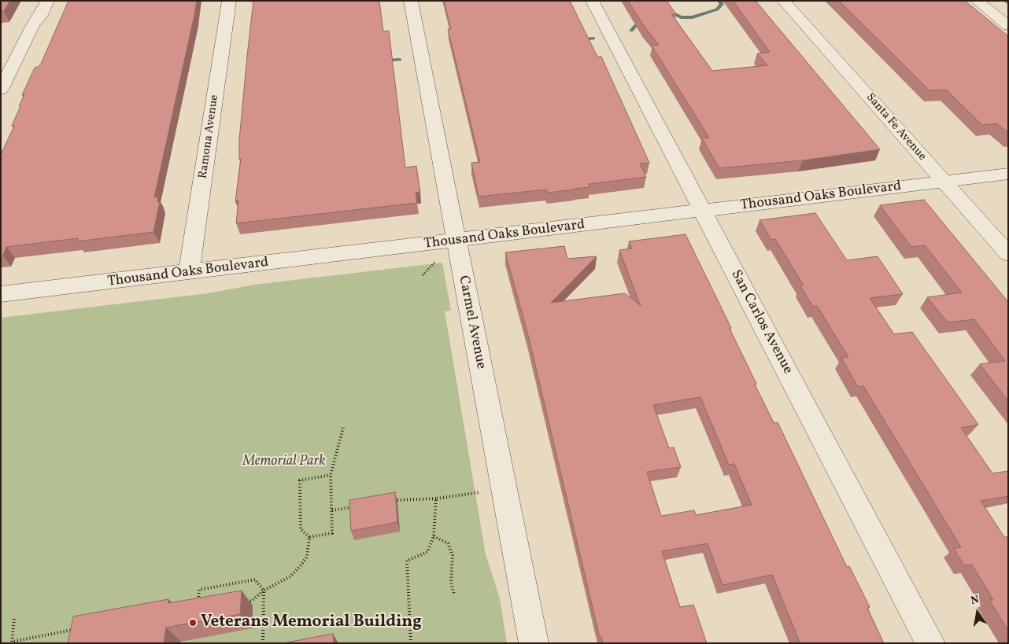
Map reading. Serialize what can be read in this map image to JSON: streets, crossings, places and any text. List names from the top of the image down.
{
  "streets": {
    "street": [
      "Santa Fe Avenue",
      "Ramona Avenue",
      "Thousand Oaks Boulevard",
      "Carmel Avenue",
      "San Carlos Avenue"
    ]
  },
  "crossings": [
    ["Santa Fe Avenue", "Thousand Oaks Boulevard"],
    ["Ramona Avenue", "Thousand Oaks Boulevard"],
    ["Thousand Oaks Boulevard", "Carmel Avenue"],
    ["Thousand Oaks Boulevard", "San Carlos Avenue"]
  ],
  "parks": ["Memorial Park"],
  "places": ["Veterans Memorial Building"],
  "north": "top"
}
